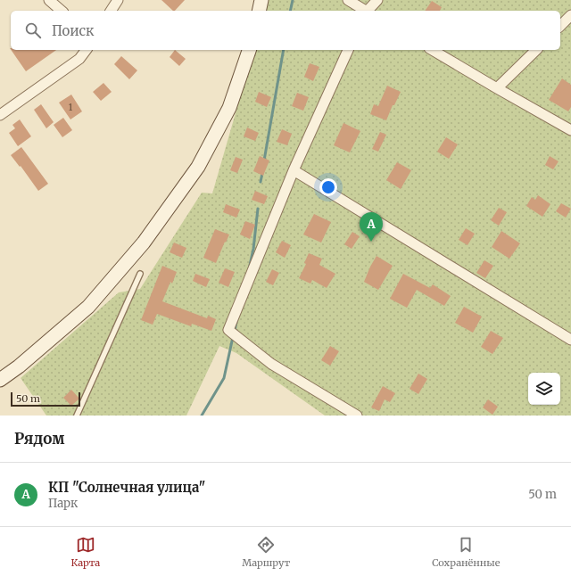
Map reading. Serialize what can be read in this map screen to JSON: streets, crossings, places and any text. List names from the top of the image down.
{
  "house_numbers": ["1"],
  "scale_bar": "50 m",
  "page": {
    "search": "Поиск",
    "pins": "A",
    "scale": "50 m",
    "heading": "Рядом",
    "list": [
      {
        "mark": "A",
        "name": "КП \"Солнечная улица\"",
        "note": "Парк",
        "value": "50 m"
      }
    ],
    "nav": ["Карта", "Маршрут", "Сохранённые"]
  }
}
